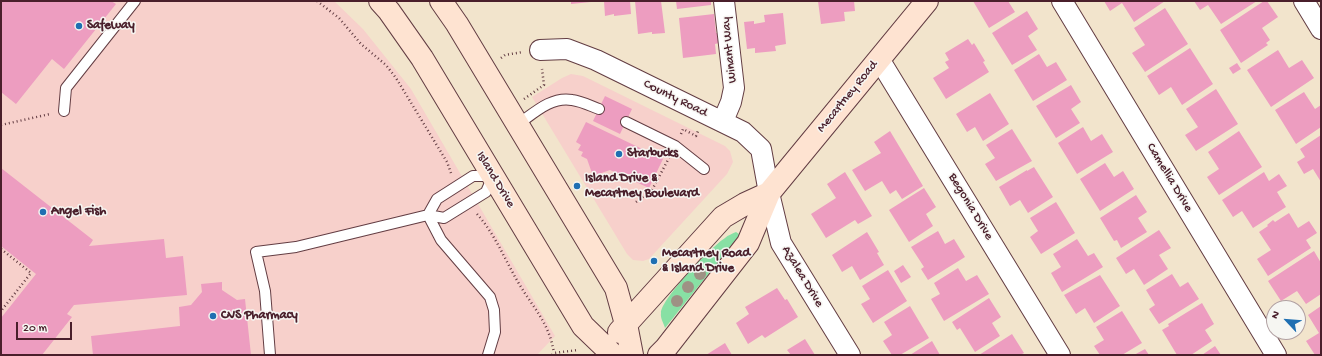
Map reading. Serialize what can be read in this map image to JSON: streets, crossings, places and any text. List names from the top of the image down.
{
  "streets": {
    "main road": ["Mecartney Road", "Island Drive"],
    "street": [
      "Winant Way",
      "County Road",
      "Camellia Drive",
      "Begonia Drive",
      "Azalea Drive"
    ]
  },
  "crossings": [
    ["Winant Way", "County Road"],
    ["Mecartney Road", "County Road"],
    ["Mecartney Road", "Island Drive"],
    ["Mecartney Road", "Begonia Drive"],
    ["Mecartney Road", "Azalea Drive"],
    ["County Road", "Azalea Drive"]
  ],
  "places": [
    "Safeway",
    "Starbucks",
    "Island Drive & Mecartney Boulevard",
    "Angel Fish",
    "Mecartney Road & Island Drive",
    "CVS Pharmacy"
  ],
  "scale_bar": "20 m",
  "north": "top left"
}
